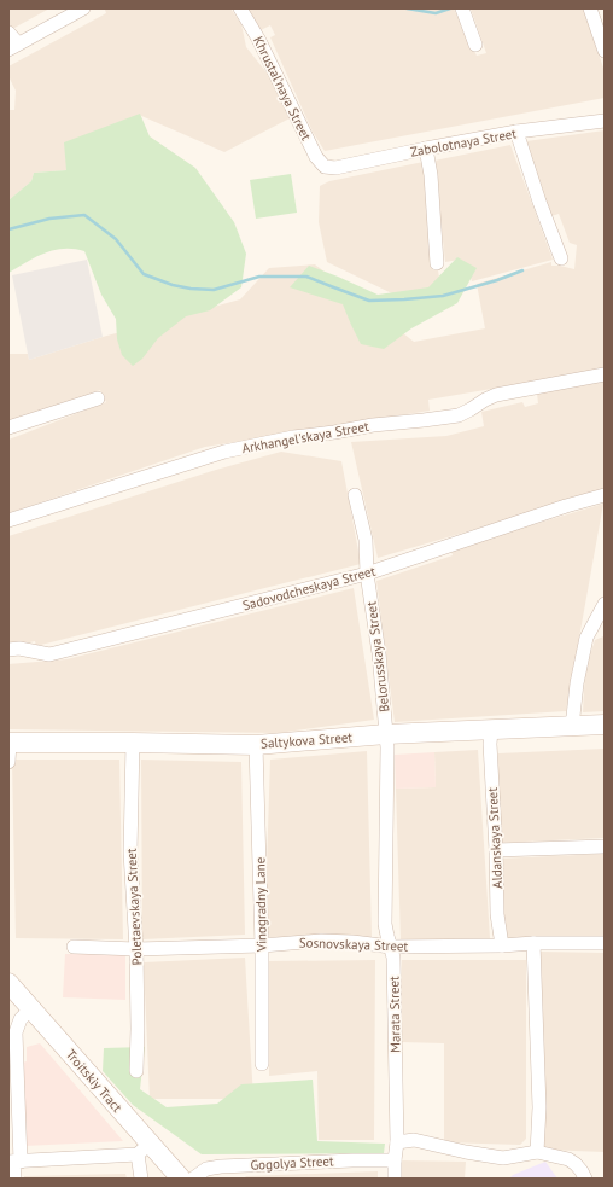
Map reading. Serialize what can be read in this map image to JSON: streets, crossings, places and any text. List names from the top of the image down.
{
  "streets": {
    "main road": ["Saltykova Street", "Troitskiy Tract"],
    "street": [
      "Khrustal'naya Street",
      "Zabolotnaya Street",
      "Arkhangel'skaya Street",
      "Sadovodcheskaya Street",
      "Belorusskaya Street",
      "Aldanskaya Street",
      "Vinogradny Lane",
      "Poletaevskaya Street",
      "Sosnovskaya Street",
      "Marata Street",
      "Gogolya Street"
    ]
  },
  "crossings": [
    ["Khrustal'naya Street", "Zabolotnaya Street"],
    ["Sadovodcheskaya Street", "Belorusskaya Street"],
    ["Belorusskaya Street", "Saltykova Street"],
    ["Belorusskaya Street", "Marata Street"],
    ["Saltykova Street", "Aldanskaya Street"],
    ["Saltykova Street", "Vinogradny Lane"],
    ["Saltykova Street", "Poletaevskaya Street"],
    ["Saltykova Street", "Marata Street"],
    ["Aldanskaya Street", "Sosnovskaya Street"],
    ["Vinogradny Lane", "Sosnovskaya Street"],
    ["Poletaevskaya Street", "Sosnovskaya Street"],
    ["Sosnovskaya Street", "Marata Street"],
    ["Marata Street", "Gogolya Street"]
  ]
}
